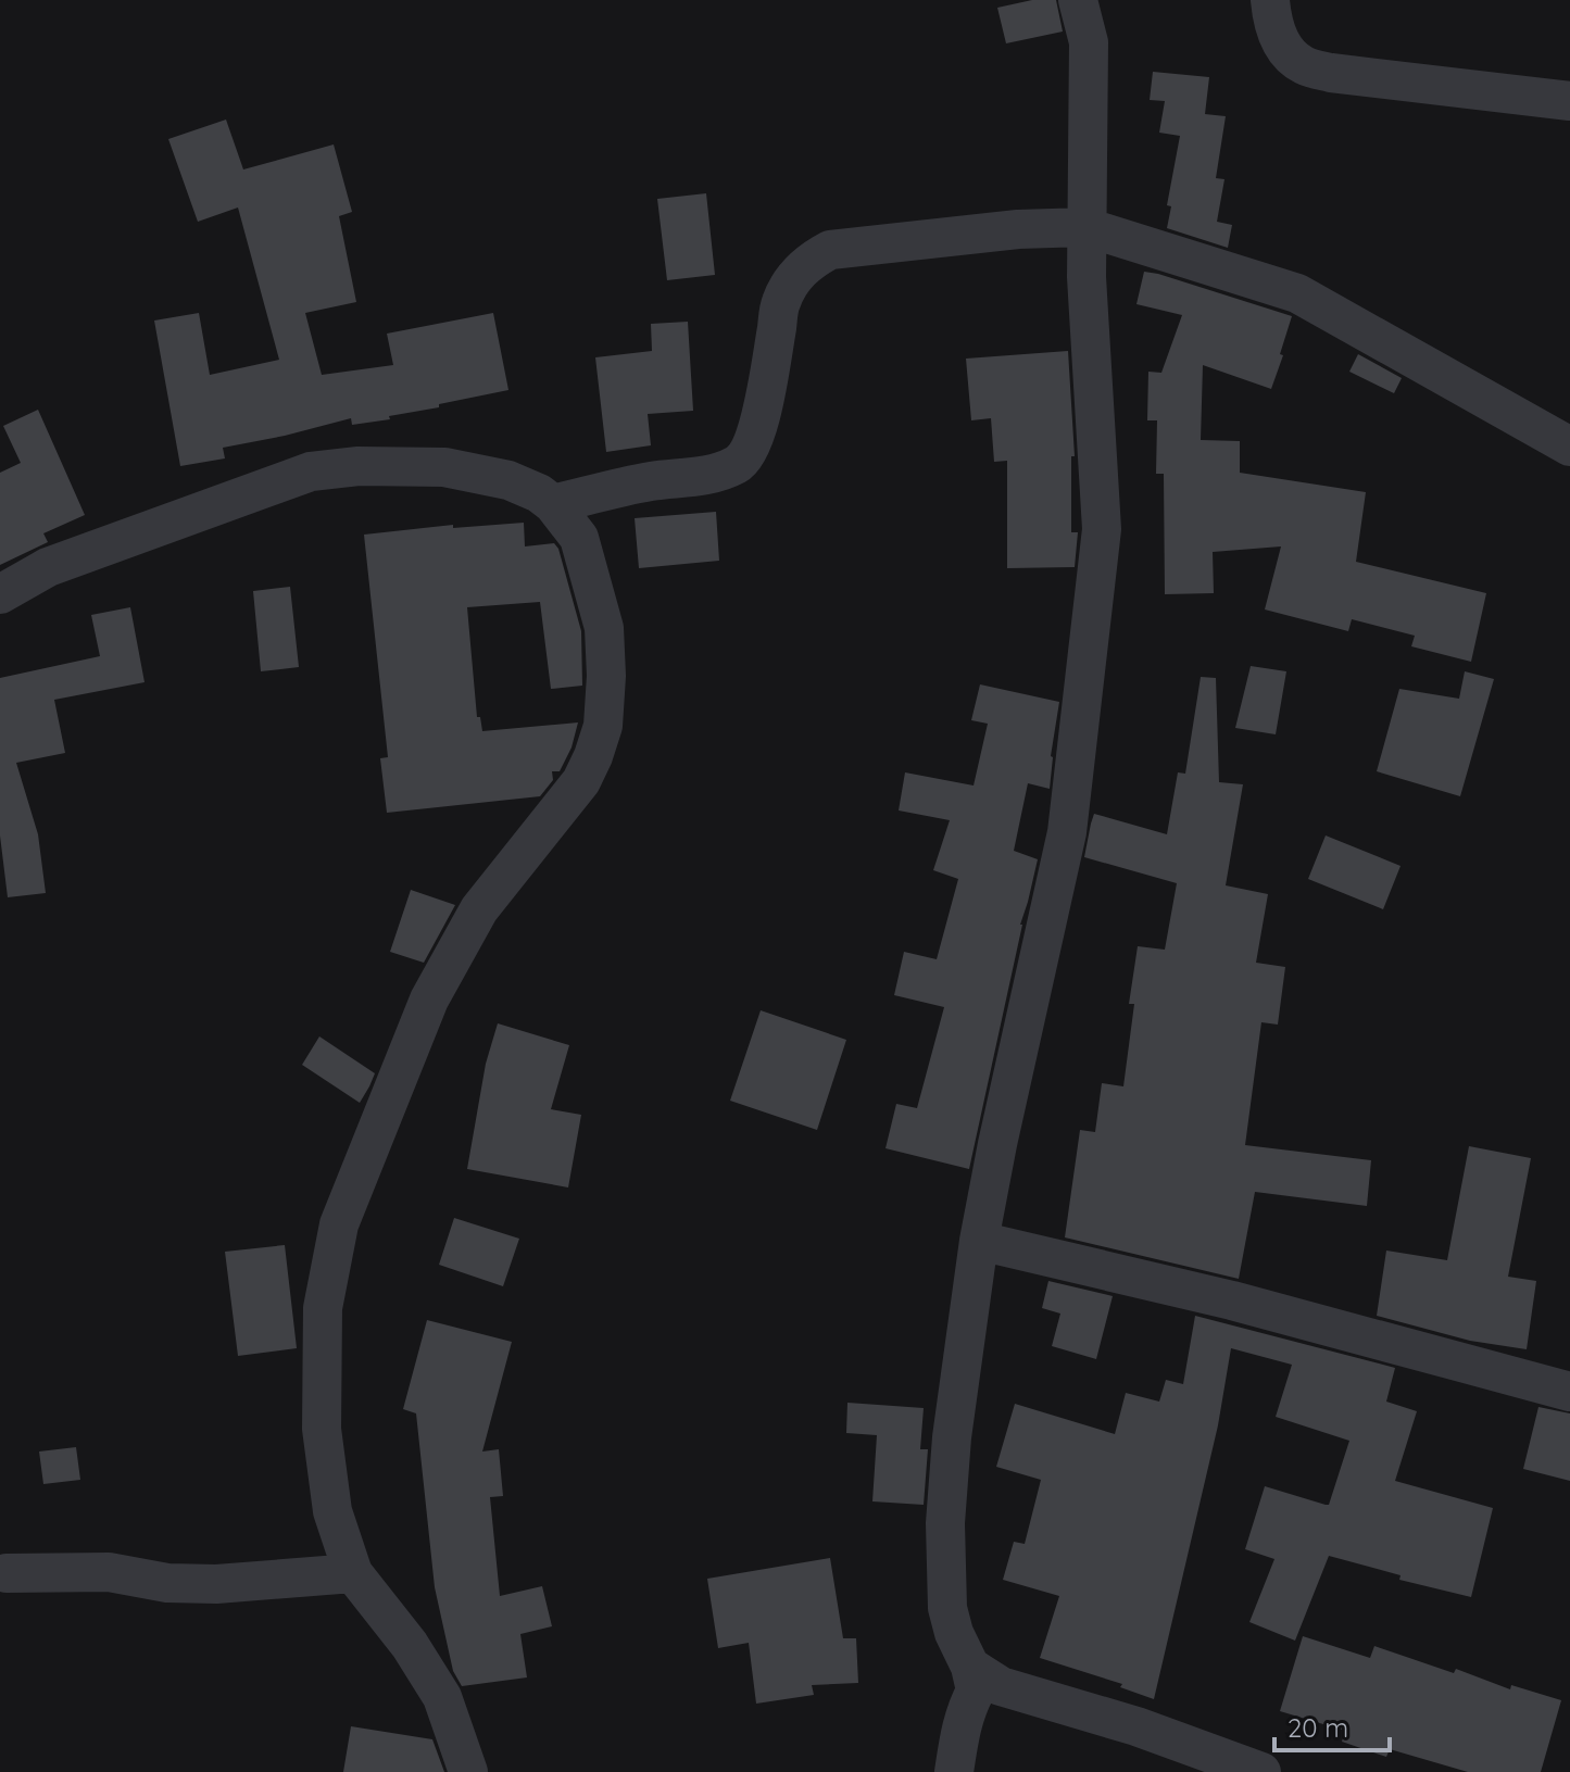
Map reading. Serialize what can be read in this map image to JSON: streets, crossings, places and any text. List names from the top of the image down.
{
  "scale_bar": "20 m"
}
